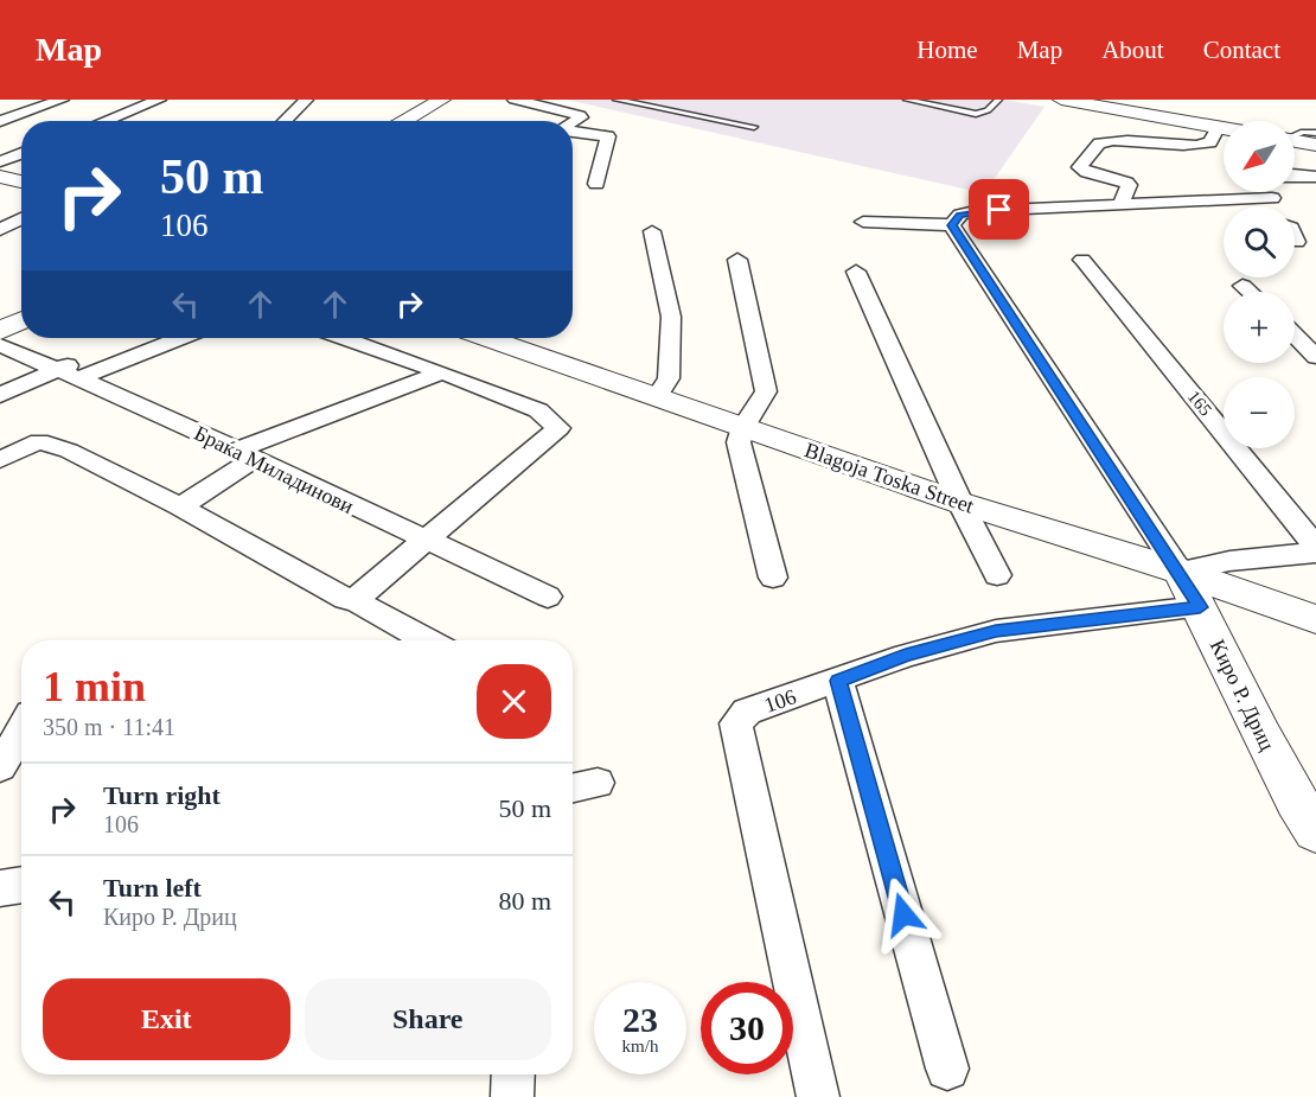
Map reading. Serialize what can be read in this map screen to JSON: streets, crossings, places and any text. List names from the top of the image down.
{
  "streets": {
    "street": [
      "165",
      "Браќа Миладинови",
      "Blagoja Toska Street",
      "Киро Р. Дриц",
      "106"
    ]
  },
  "crossings": [
    ["Blagoja Toska Street", "Киро Р. Дриц"],
    ["Киро Р. Дриц", "106"]
  ],
  "north": "bottom left",
  "page": {
    "header": "Map",
    "nav": [
      "Home",
      "Map",
      "About",
      "Contact"
    ],
    "map_buttons": ["+", "−"],
    "turn": ["50 m", "106"],
    "heading": ["1 min", "350 m · 11:41"],
    "list": [
      {
        "name": "Turn right",
        "note": "106",
        "value": "50 m"
      },
      {
        "name": "Turn left",
        "note": "Киро Р. Дриц",
        "value": "80 m"
      }
    ],
    "buttons": ["Exit", "Share"],
    "speed": "23 km/h",
    "limit": "30"
  }
}
